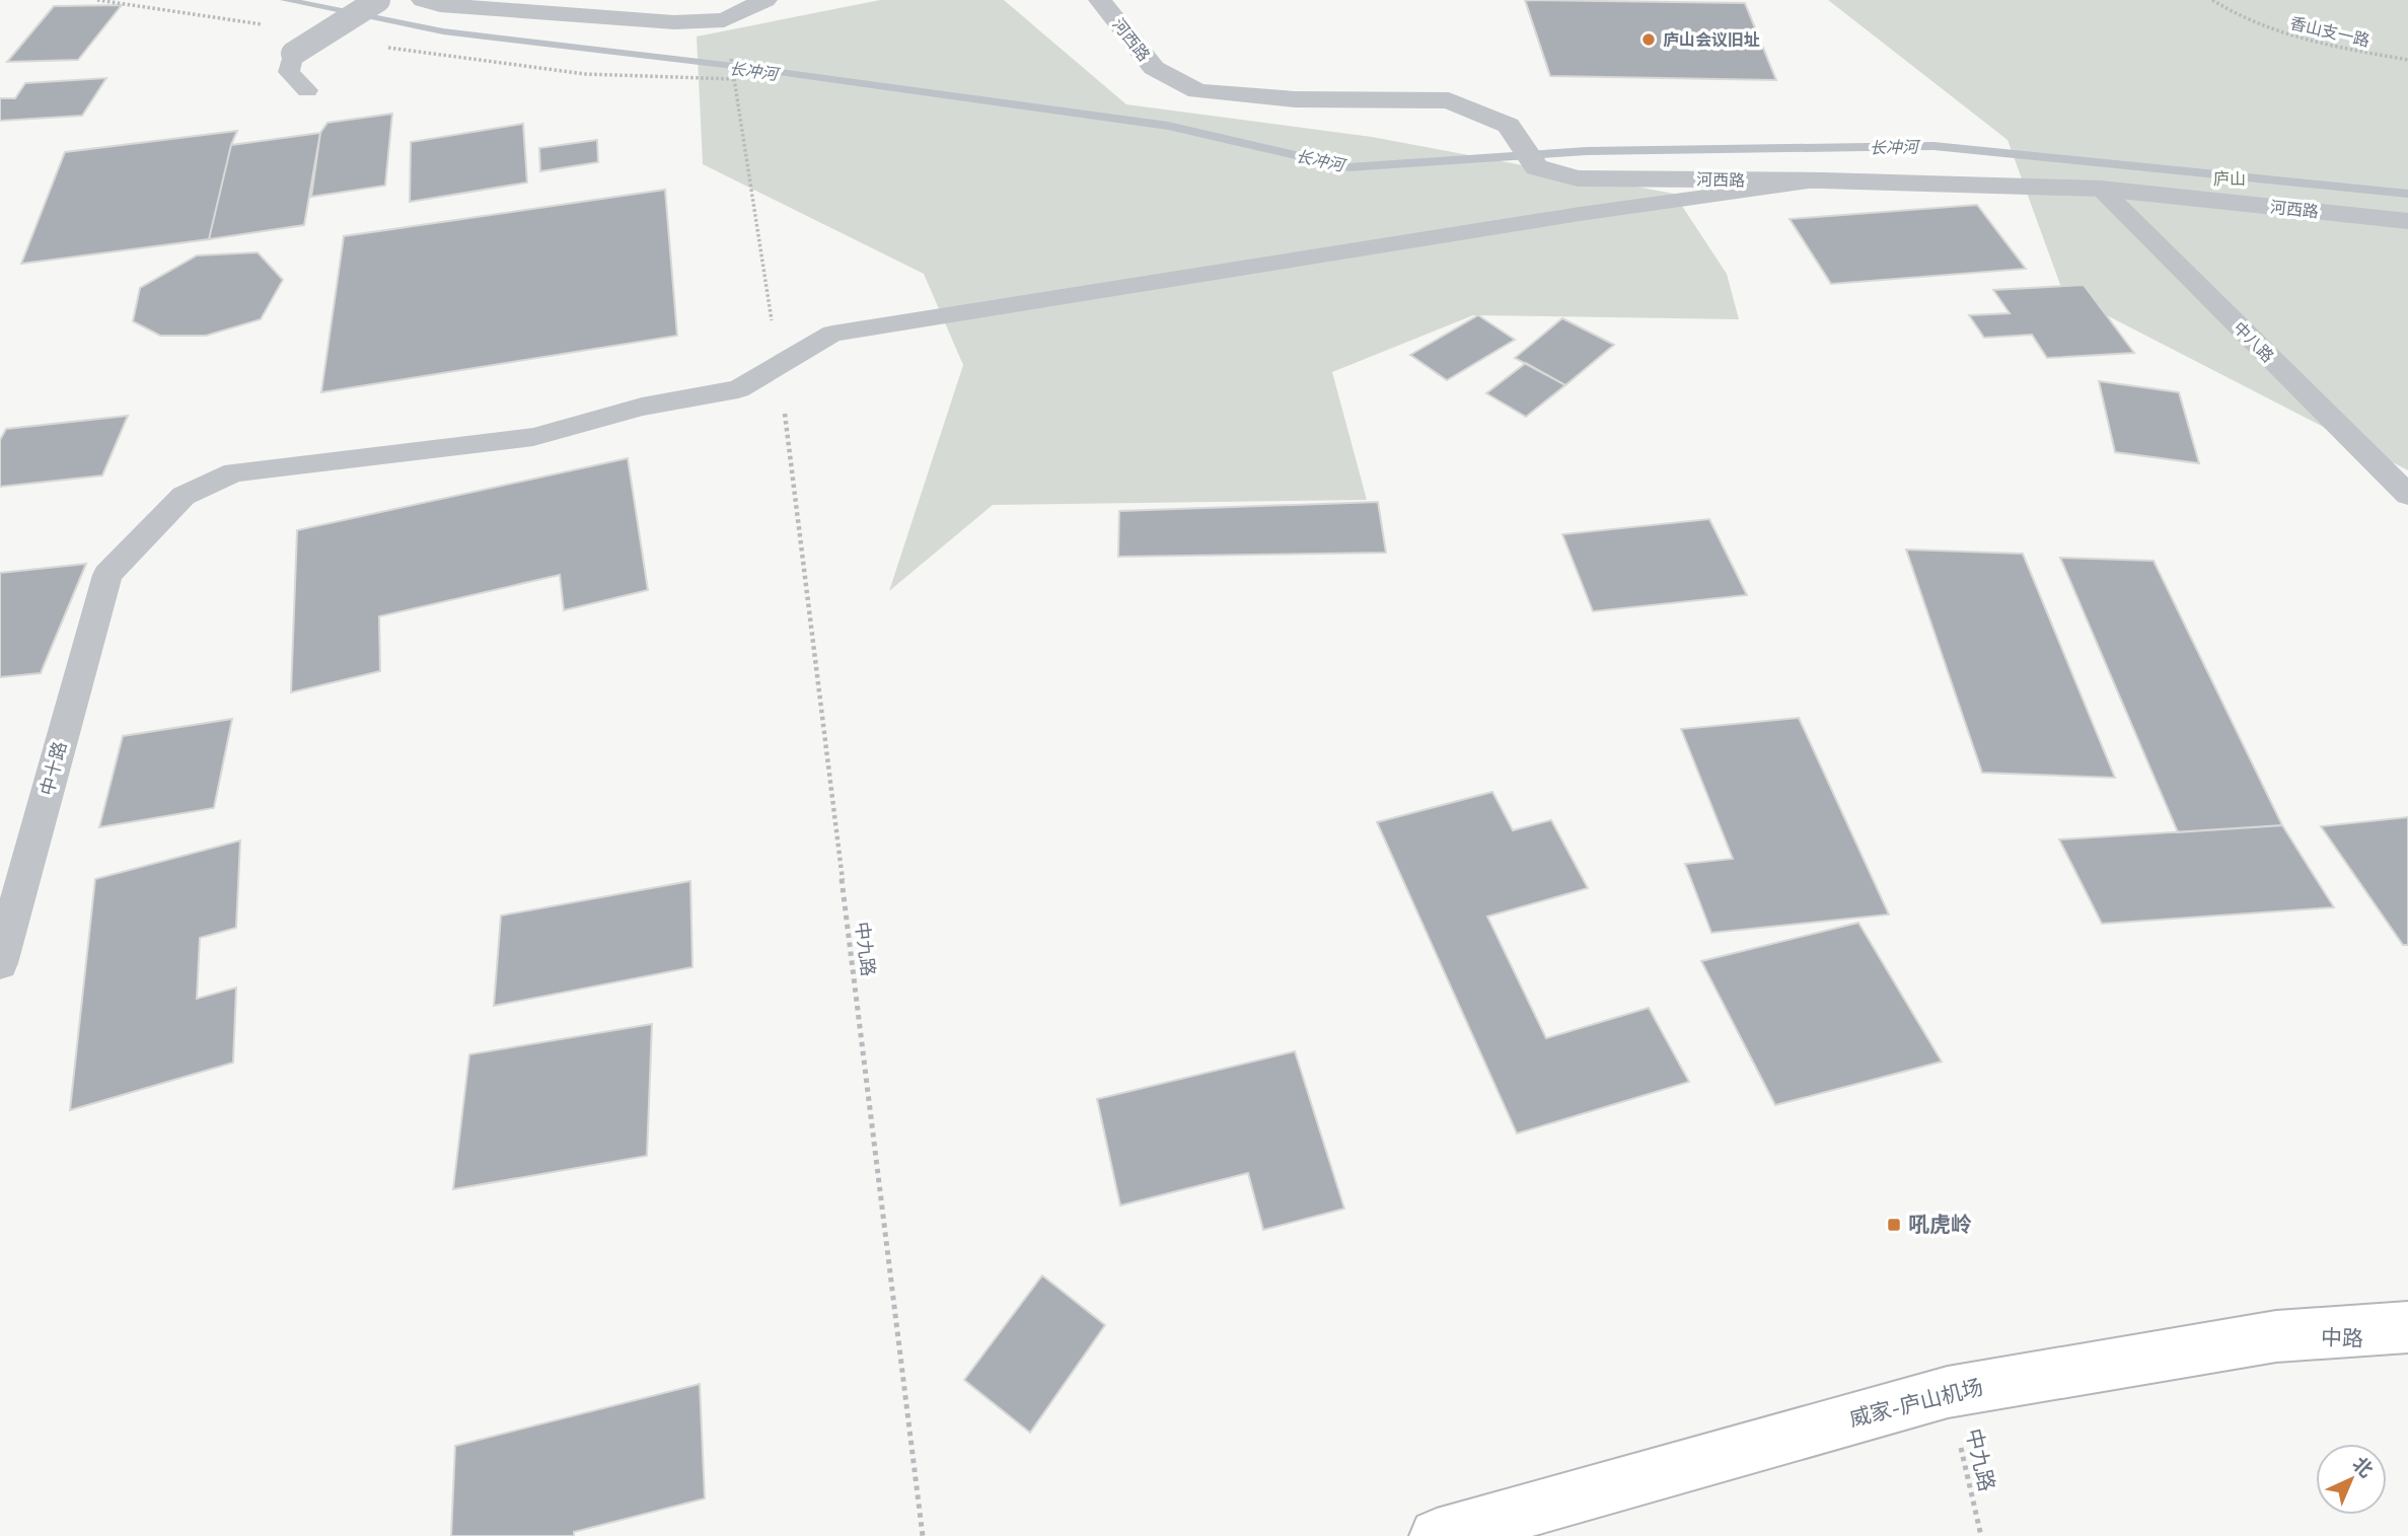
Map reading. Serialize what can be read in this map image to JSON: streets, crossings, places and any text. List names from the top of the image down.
{
  "streets": {
    "main road": ["威家-庐山机场"],
    "street": ["河西路"],
    "lane": ["中八路", "中十路", "中路"],
    "path": ["香山支一路", "中九路"]
  },
  "crossings": [
    ["河西路", "中八路"],
    ["中十路", "中九路"],
    ["中九路", "威家-庐山机场"],
    ["中路", "威家-庐山机场"]
  ],
  "water": ["长冲河"],
  "parks": ["庐山"],
  "places": {
    "other": ["庐山会议旧址"],
    "transit": ["吼虎岭"]
  },
  "north": "top right"
}
